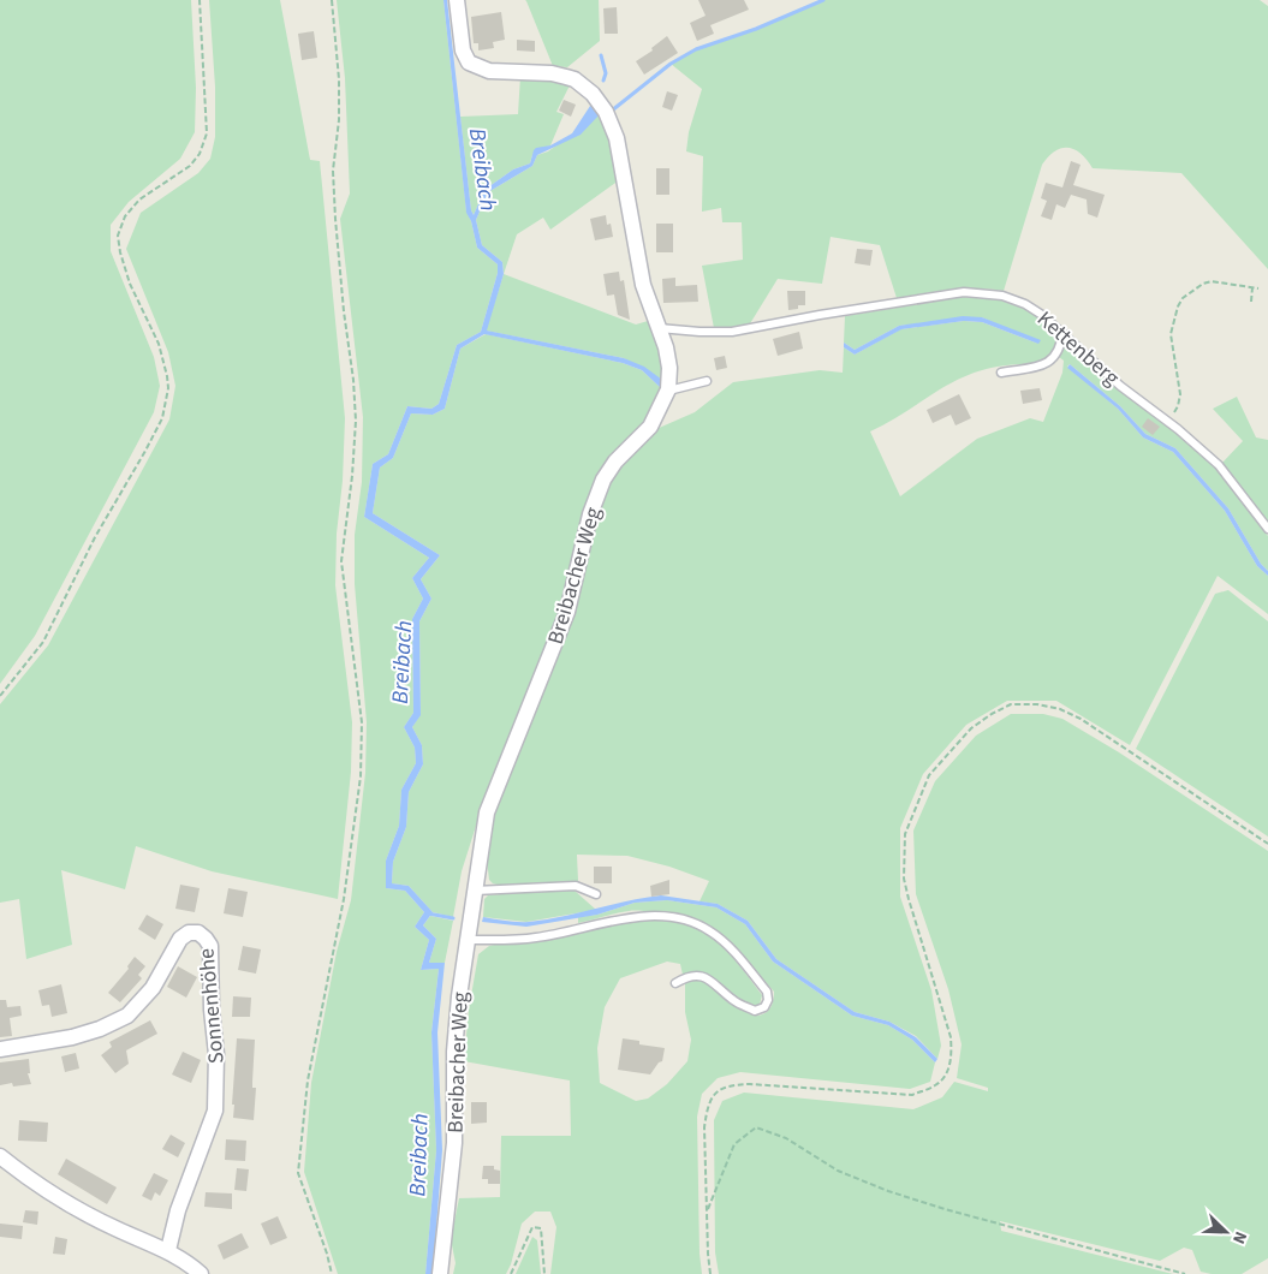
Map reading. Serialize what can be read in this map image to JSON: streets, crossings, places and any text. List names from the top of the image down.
{
  "streets": {
    "street": ["Breibacher Weg", "Sonnenhöhe"],
    "lane": ["Kettenberg"]
  },
  "crossings": [
    ["Kettenberg", "Breibacher Weg"]
  ],
  "water": ["Breibach"],
  "north": "bottom right"
}
